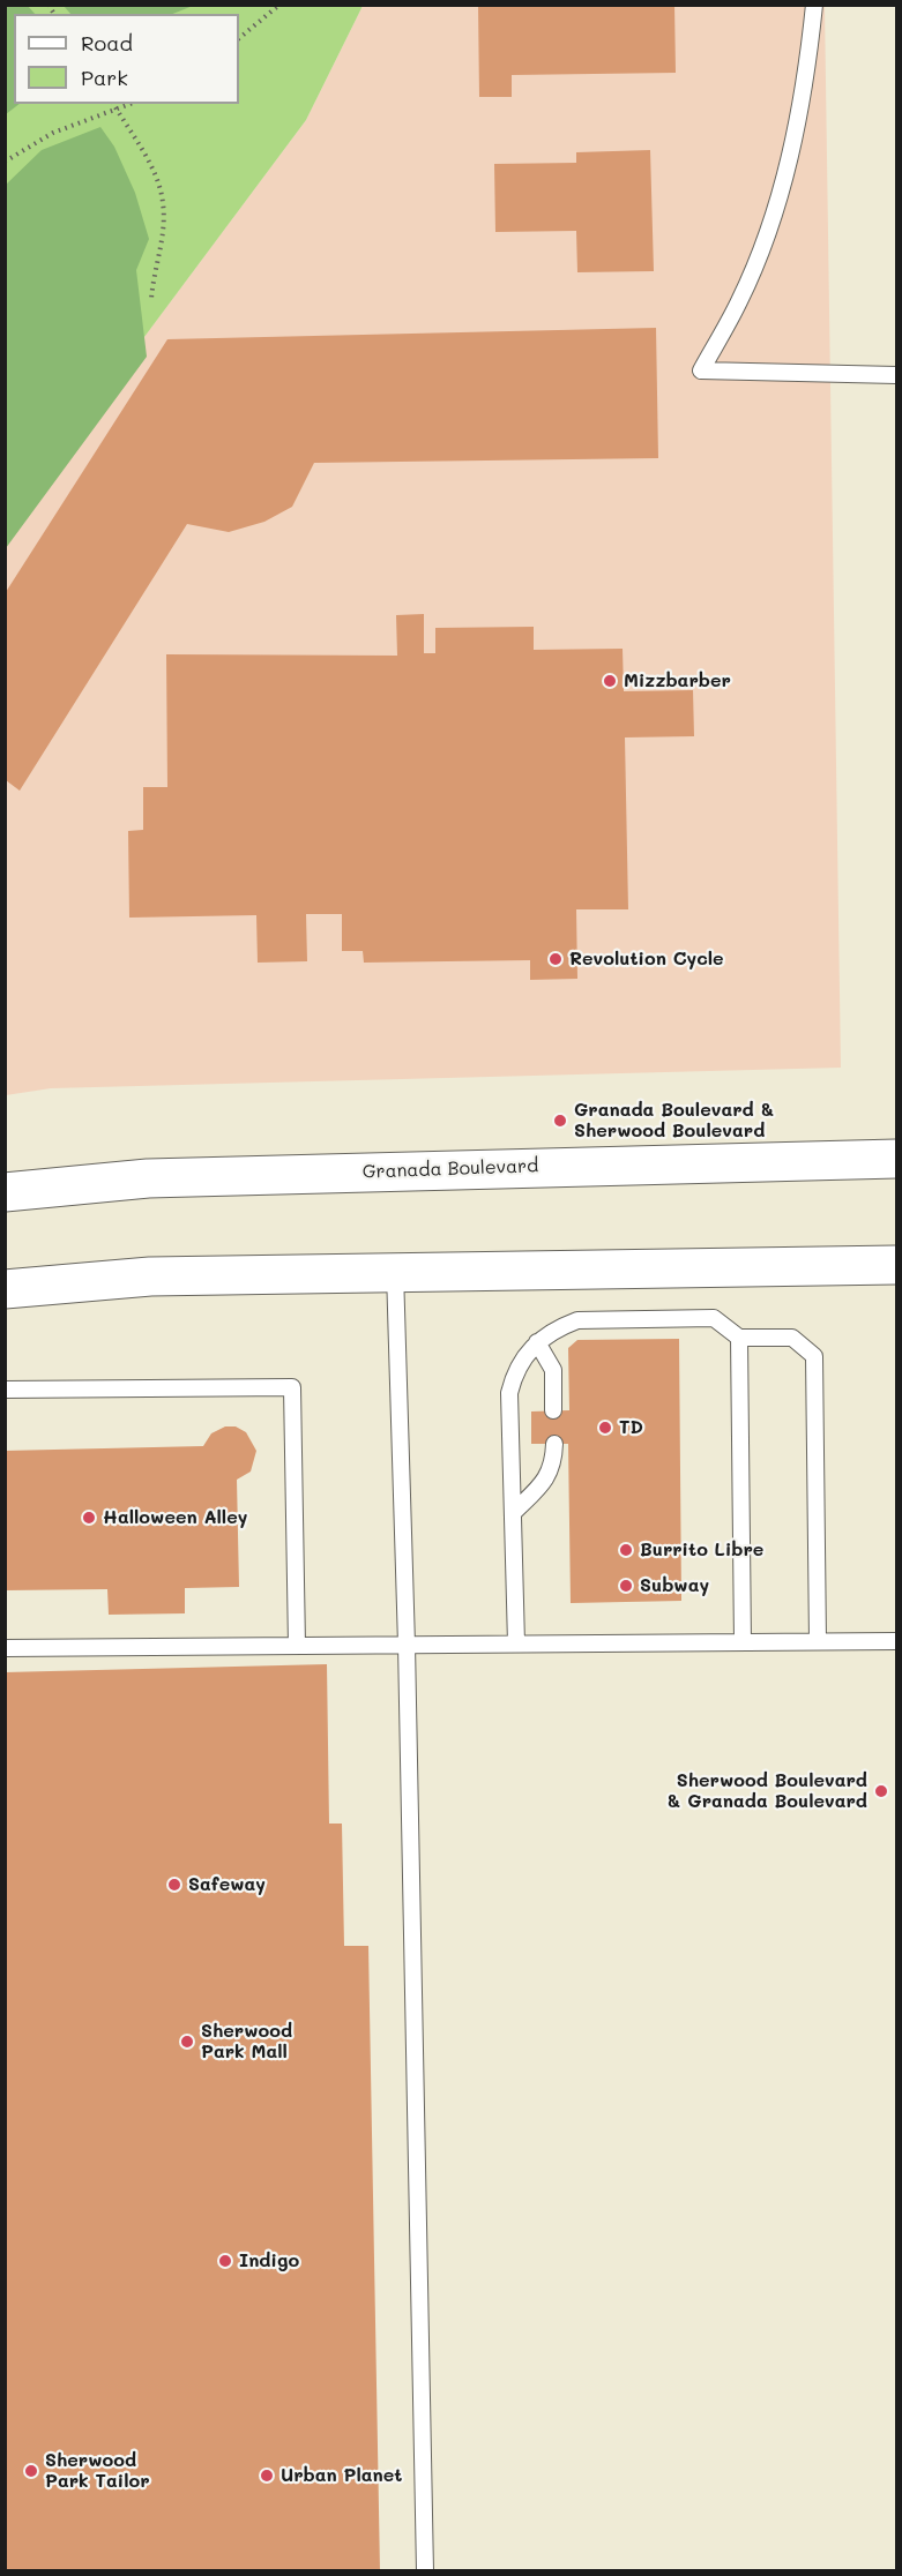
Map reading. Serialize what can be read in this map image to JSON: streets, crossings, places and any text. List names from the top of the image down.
{
  "streets": {
    "main road": ["Granada Boulevard"]
  },
  "places": [
    "Mizzbarber",
    "Revolution Cycle",
    "Granada Boulevard & Sherwood Boulevard",
    "TD",
    "Halloween Alley",
    "Burrito Libre",
    "Subway",
    "Sherwood Boulevard & Granada Boulevard",
    "Safeway",
    "Sherwood Park Mall",
    "Indigo",
    "Sherwood Park Tailor",
    "Urban Planet"
  ],
  "legend": ["Road", "Park"]
}
